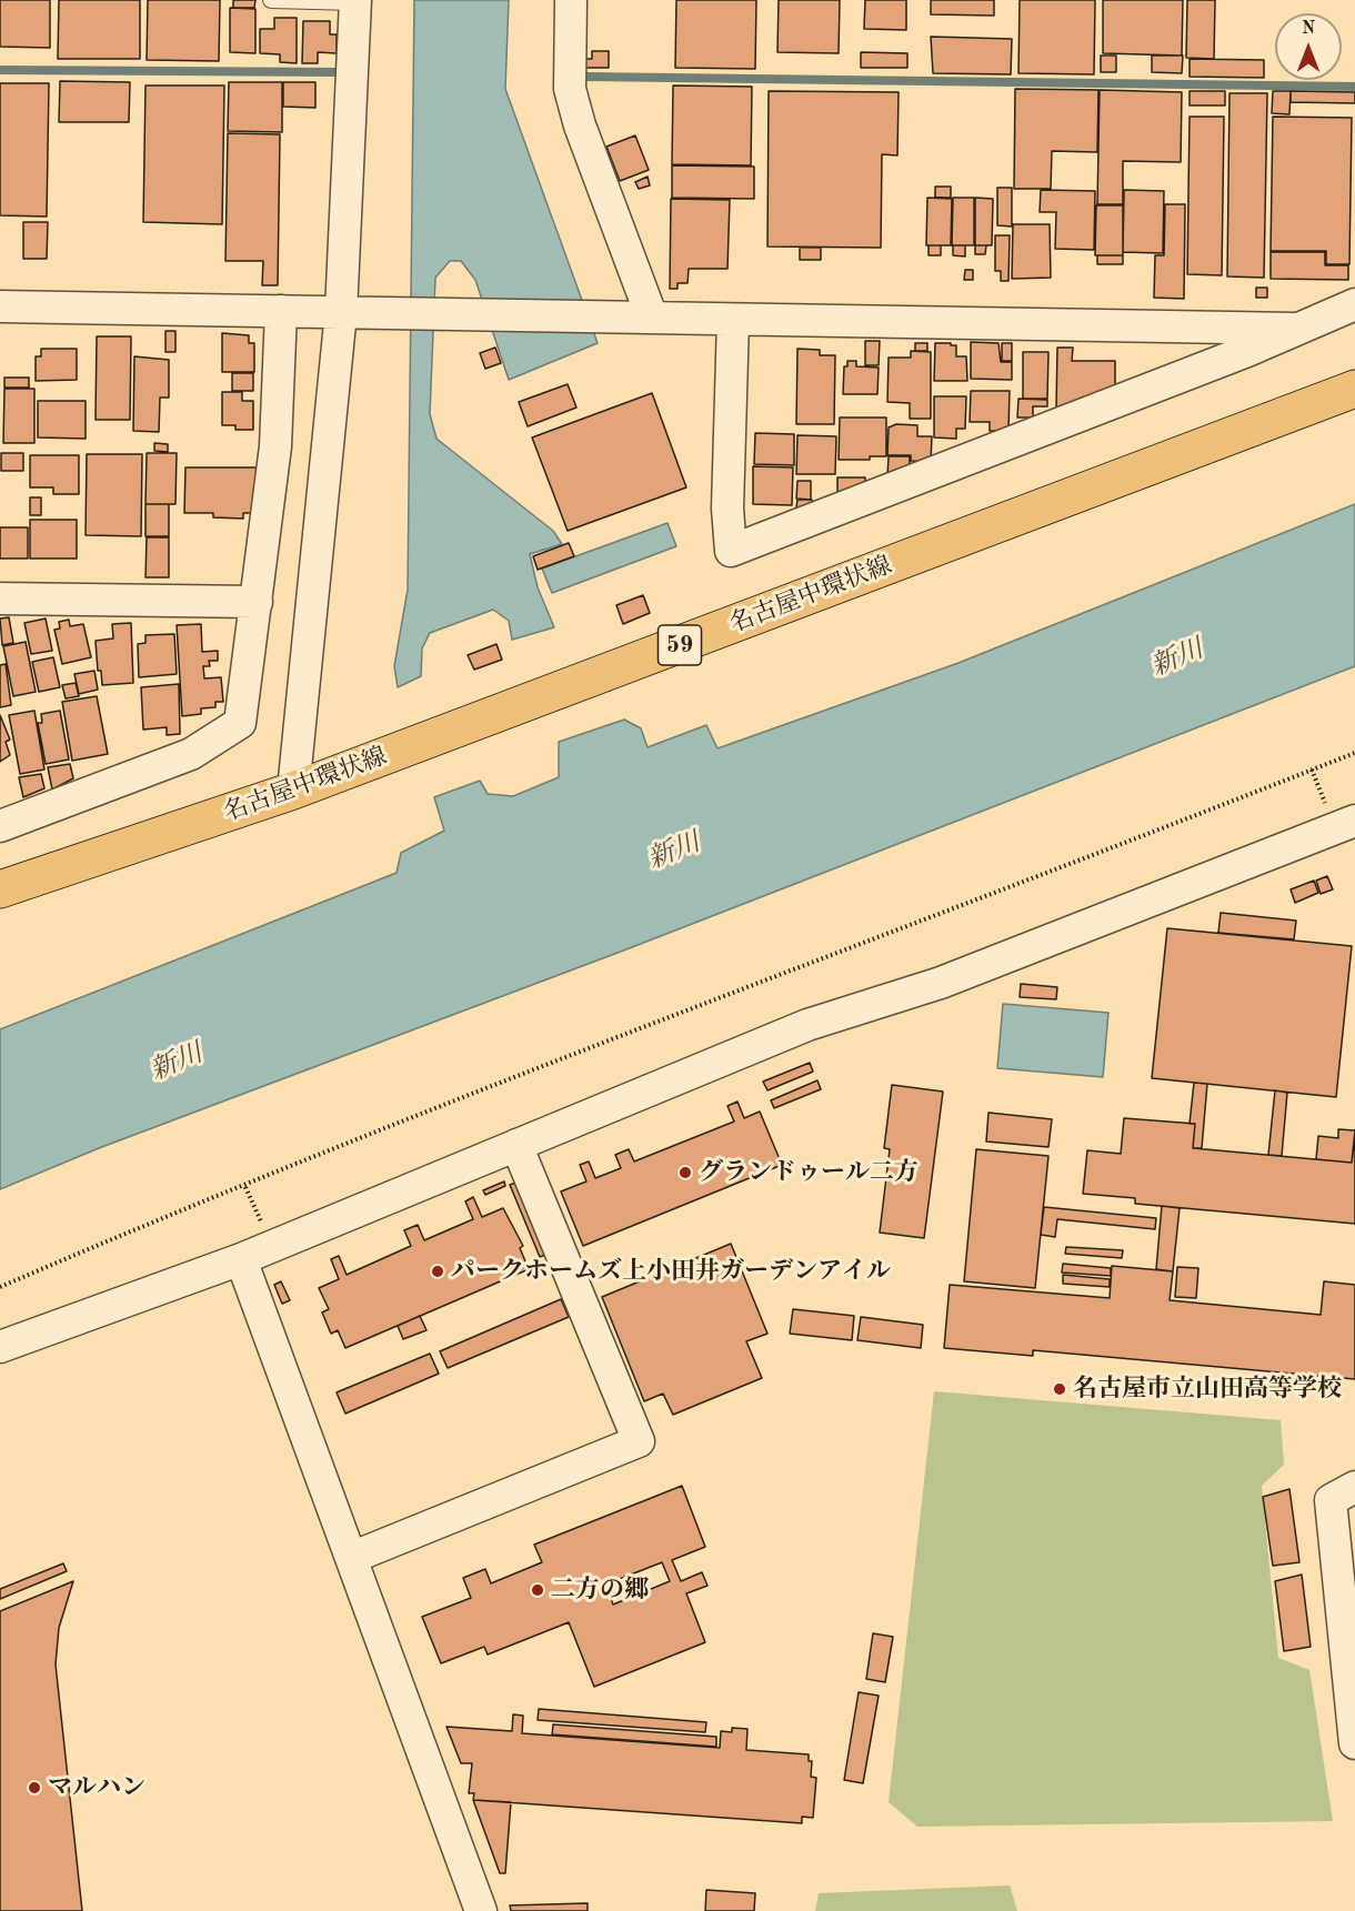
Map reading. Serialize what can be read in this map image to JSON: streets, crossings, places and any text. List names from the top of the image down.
{
  "streets": {
    "main road": ["名古屋中環状線", "59"]
  },
  "water": ["新川"],
  "places": [
    "グランドゥール二方",
    "パークホームズ上小田井ガーデンアイル",
    "名古屋市立山田高等学校",
    "二方の郷",
    "マルハン"
  ],
  "north": "top"
}
